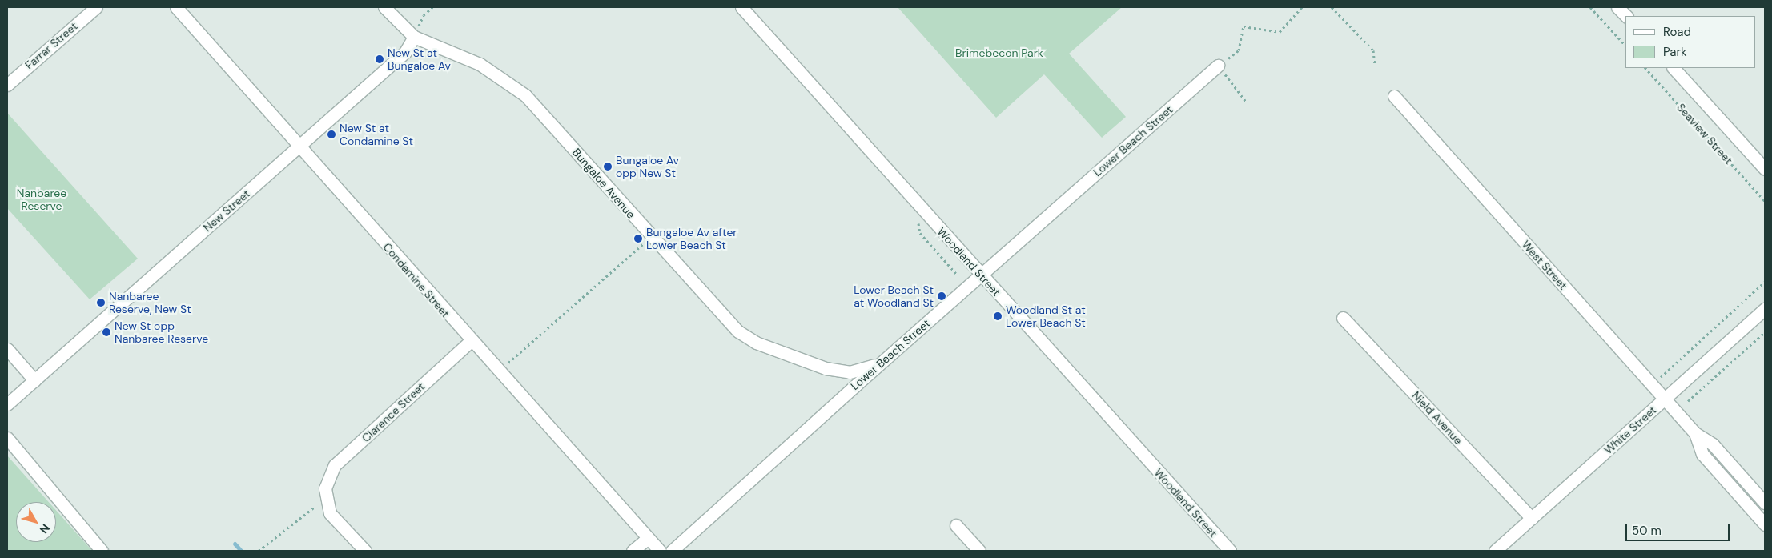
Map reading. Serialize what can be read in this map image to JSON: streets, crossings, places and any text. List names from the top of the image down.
{
  "streets": {
    "street": [
      "Farrar Street",
      "Seaview Street",
      "Lower Beach Street",
      "Bungaloe Avenue",
      "New Street",
      "Woodland Street",
      "West Street",
      "Condamine Street",
      "Clarence Street",
      "Nield Avenue",
      "White Street"
    ]
  },
  "crossings": [
    ["Lower Beach Street", "Bungaloe Avenue"],
    ["Lower Beach Street", "Woodland Street"],
    ["Bungaloe Avenue", "New Street"],
    ["New Street", "Condamine Street"],
    ["West Street", "White Street"],
    ["Condamine Street", "Clarence Street"],
    ["Nield Avenue", "White Street"]
  ],
  "parks": ["Brimebecon Park", "Nanbaree Reserve"],
  "places": [
    "New St at Bungaloe Av",
    "New St at Condamine St",
    "Bungaloe Av opp New St",
    "Bungaloe Av after Lower Beach St",
    "Lower Beach St at Woodland St",
    "Nanbaree Reserve, New St",
    "Woodland St at Lower Beach St",
    "New St opp Nanbaree Reserve"
  ],
  "legend": ["Road", "Park"],
  "scale_bar": "50 m",
  "north": "bottom right"
}
